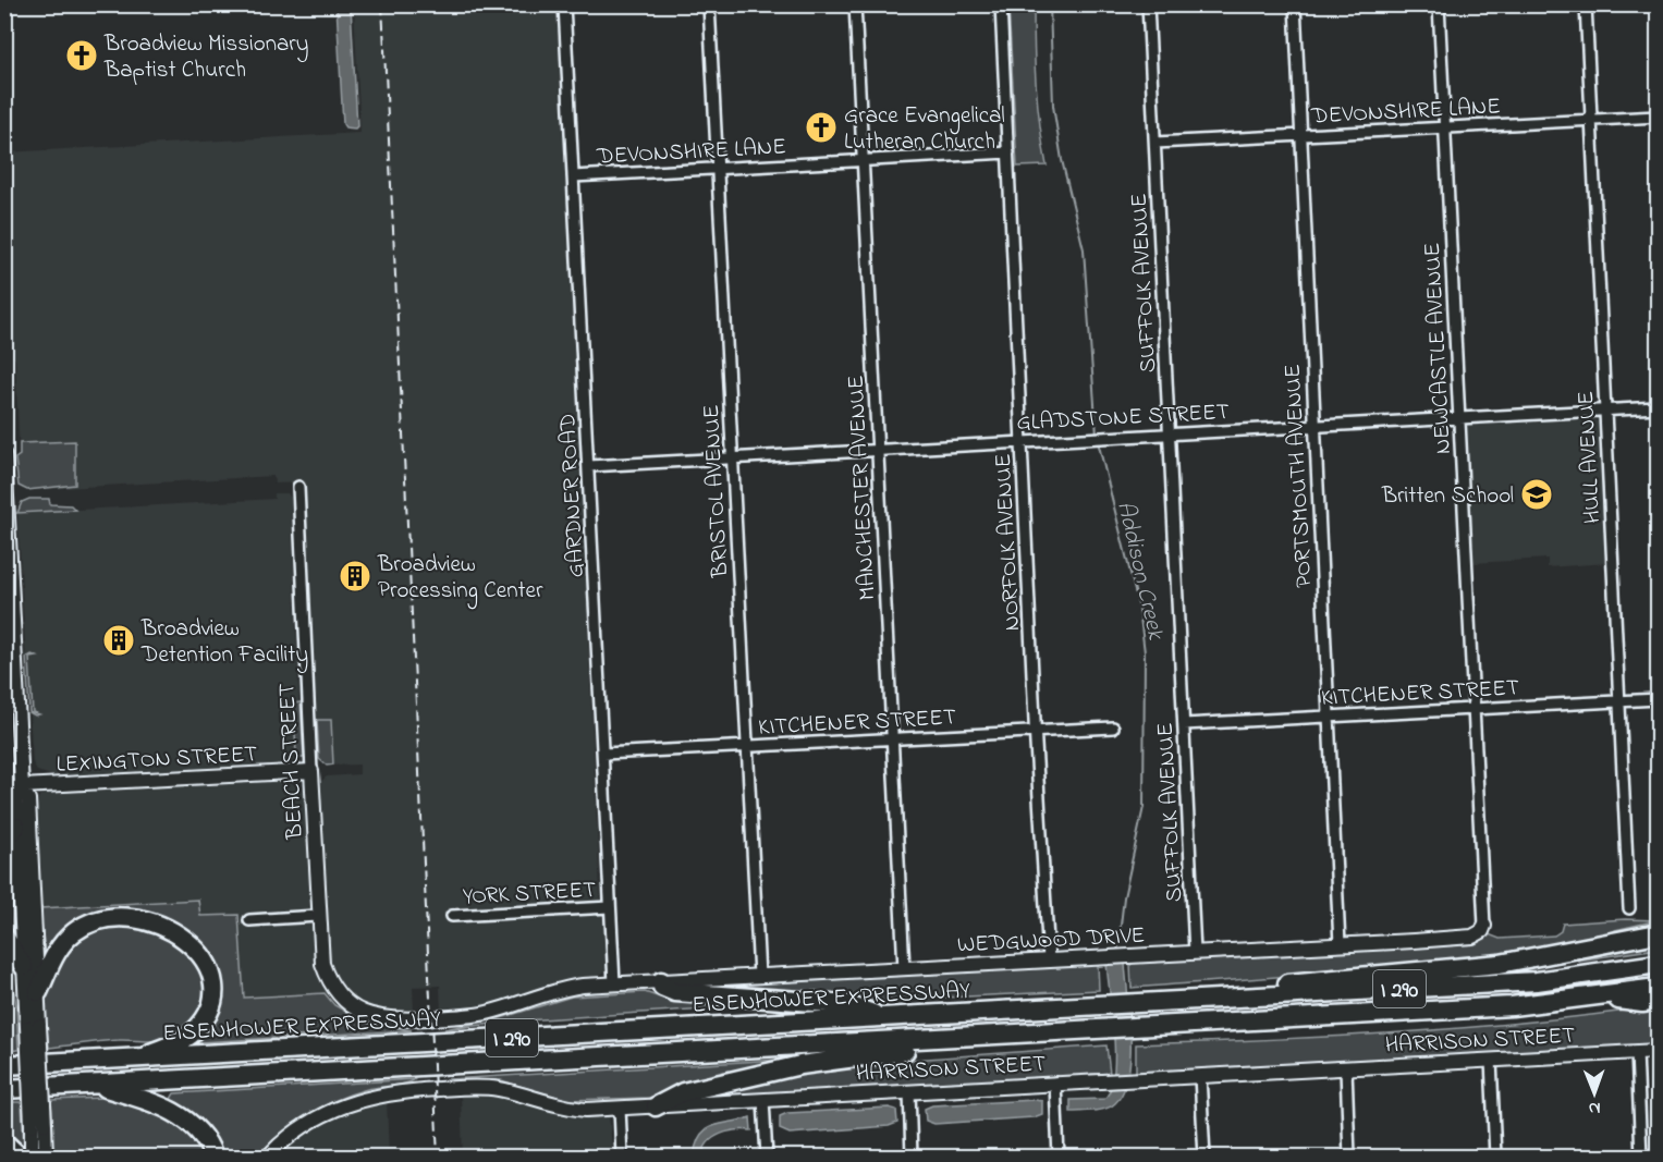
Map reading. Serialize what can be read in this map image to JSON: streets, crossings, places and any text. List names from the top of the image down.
{
  "streets": {
    "highway": ["I 290", "EISENHOWER EXPRESSWAY"],
    "street": [
      "DEVONSHIRE LANE",
      "SUFFOLK AVENUE",
      "NEWCASTLE AVENUE",
      "GLADSTONE STREET",
      "HULL AVENUE",
      "PORTSMOUTH AVENUE",
      "MANCHESTER AVENUE",
      "BRISTOL AVENUE",
      "GARDNER ROAD",
      "NORFOLK AVENUE",
      "KITCHENER STREET",
      "LEXINGTON STREET",
      "BEACH STREET",
      "YORK STREET",
      "WEDGWOOD DRIVE",
      "HARRISON STREET"
    ]
  },
  "crossings": [
    ["DEVONSHIRE LANE", "SUFFOLK AVENUE"],
    ["DEVONSHIRE LANE", "NEWCASTLE AVENUE"],
    ["DEVONSHIRE LANE", "HULL AVENUE"],
    ["DEVONSHIRE LANE", "PORTSMOUTH AVENUE"],
    ["DEVONSHIRE LANE", "MANCHESTER AVENUE"],
    ["DEVONSHIRE LANE", "BRISTOL AVENUE"],
    ["DEVONSHIRE LANE", "GARDNER ROAD"],
    ["DEVONSHIRE LANE", "NORFOLK AVENUE"],
    ["SUFFOLK AVENUE", "GLADSTONE STREET"],
    ["SUFFOLK AVENUE", "KITCHENER STREET"],
    ["SUFFOLK AVENUE", "WEDGWOOD DRIVE"],
    ["NEWCASTLE AVENUE", "GLADSTONE STREET"],
    ["NEWCASTLE AVENUE", "KITCHENER STREET"],
    ["NEWCASTLE AVENUE", "WEDGWOOD DRIVE"],
    ["GLADSTONE STREET", "HULL AVENUE"],
    ["GLADSTONE STREET", "PORTSMOUTH AVENUE"],
    ["GLADSTONE STREET", "MANCHESTER AVENUE"],
    ["GLADSTONE STREET", "BRISTOL AVENUE"],
    ["GLADSTONE STREET", "GARDNER ROAD"],
    ["GLADSTONE STREET", "NORFOLK AVENUE"],
    ["HULL AVENUE", "KITCHENER STREET"],
    ["PORTSMOUTH AVENUE", "KITCHENER STREET"],
    ["PORTSMOUTH AVENUE", "WEDGWOOD DRIVE"],
    ["MANCHESTER AVENUE", "KITCHENER STREET"],
    ["MANCHESTER AVENUE", "WEDGWOOD DRIVE"],
    ["BRISTOL AVENUE", "KITCHENER STREET"],
    ["BRISTOL AVENUE", "WEDGWOOD DRIVE"],
    ["GARDNER ROAD", "KITCHENER STREET"],
    ["GARDNER ROAD", "BEACH STREET"],
    ["GARDNER ROAD", "YORK STREET"],
    ["GARDNER ROAD", "WEDGWOOD DRIVE"],
    ["NORFOLK AVENUE", "KITCHENER STREET"],
    ["NORFOLK AVENUE", "WEDGWOOD DRIVE"],
    ["LEXINGTON STREET", "BEACH STREET"],
    ["BEACH STREET", "WEDGWOOD DRIVE"]
  ],
  "water": ["Addison Creek"],
  "places": {
    "church": ["Broadview Missionary Baptist Church", "Grace Evangelical Lutheran Church"],
    "school or university": ["Britten School"],
    "building": ["Broadview Processing Center", "Broadview Detention Facility"]
  },
  "north": "bottom"
}
